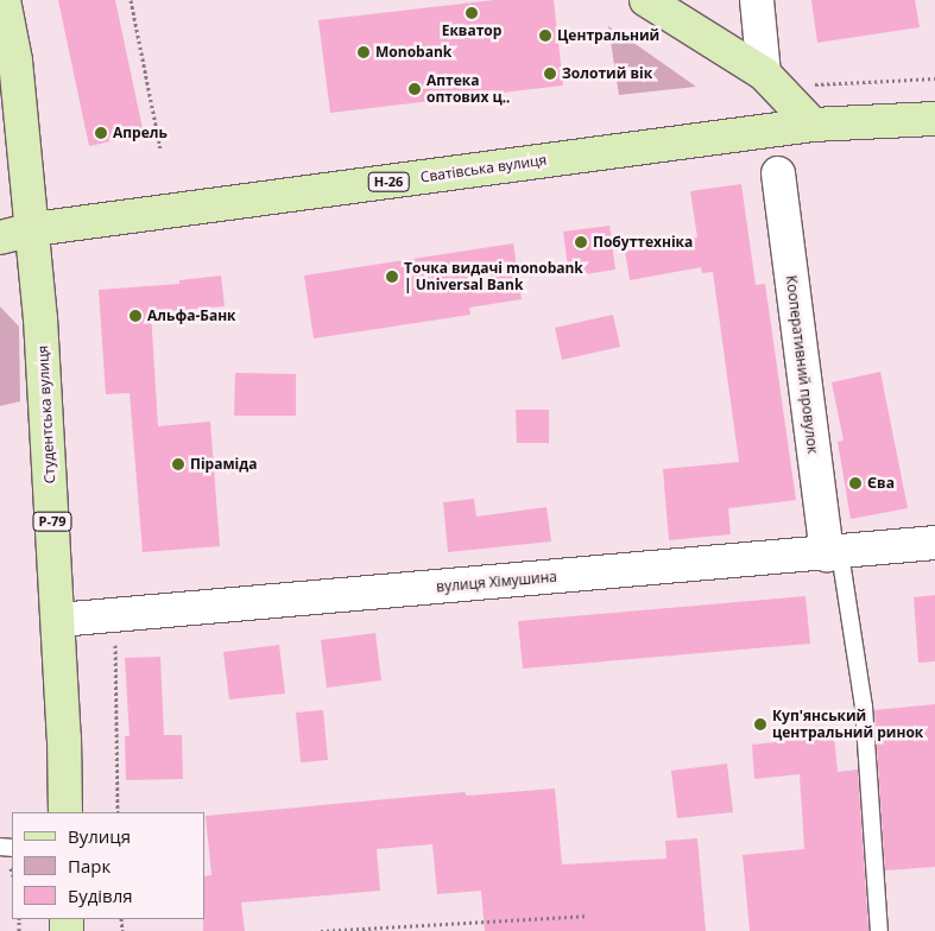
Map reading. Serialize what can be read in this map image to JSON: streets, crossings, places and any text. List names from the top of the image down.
{
  "streets": {
    "main road": [
      "Сватівська вулиця",
      "Н-26",
      "Студентська вулиця",
      "Р-79"
    ],
    "street": ["Кооперативний провулок", "вулиця Хімушина"]
  },
  "crossings": [
    ["Сватівська вулиця", "Н-26"],
    ["Сватівська вулиця", "Студентська вулиця"],
    ["Сватівська вулиця", "Р-79"],
    ["Н-26", "Студентська вулиця"],
    ["Н-26", "Р-79"],
    ["Кооперативний провулок", "вулиця Хімушина"],
    ["Студентська вулиця", "Р-79"],
    ["Студентська вулиця", "вулиця Хімушина"]
  ],
  "places": [
    "Екватор",
    "Центральний",
    "Monobank",
    "Золотий вік",
    "Аптека оптових ц‥",
    "Апрель",
    "Побуттехніка",
    "Точка видачі monobank | Universal Bank",
    "Альфа-Банк",
    "Піраміда",
    "Єва",
    "Куп'янський центральний ринок"
  ],
  "legend": ["Вулиця", "Парк", "Будівля"]
}
